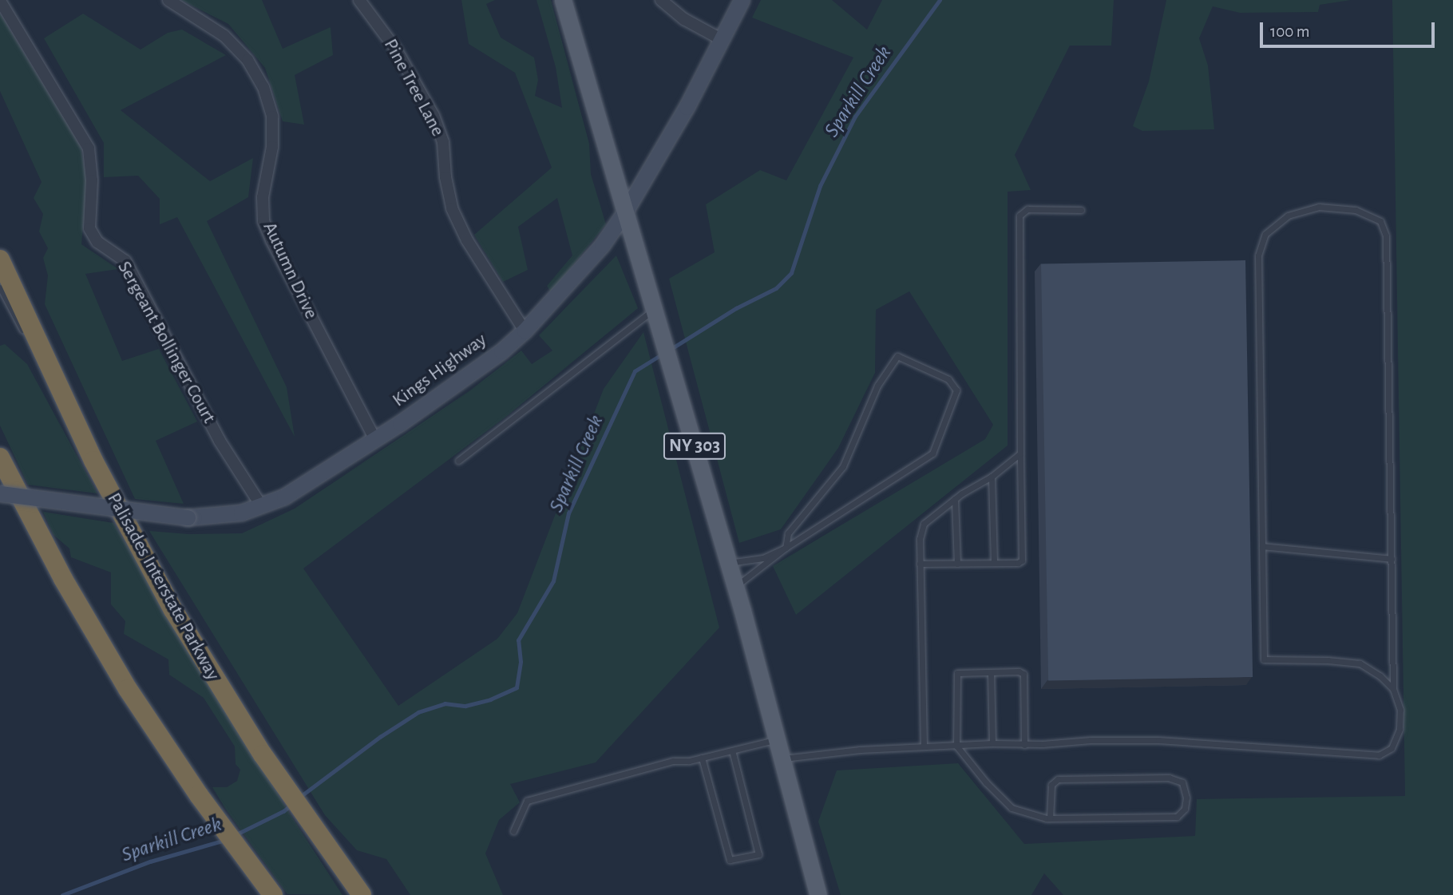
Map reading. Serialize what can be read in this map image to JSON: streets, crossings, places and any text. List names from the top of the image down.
{
  "streets": {
    "highway": ["Palisades Interstate Parkway"],
    "main road": ["NY 303"],
    "street": [
      "Pine Tree Lane",
      "Autumn Drive",
      "Sergeant Bollinger Court",
      "Kings Highway"
    ]
  },
  "crossings": [
    ["Pine Tree Lane", "Kings Highway"],
    ["Autumn Drive", "Kings Highway"],
    ["Sergeant Bollinger Court", "Kings Highway"],
    ["Kings Highway", "NY 303"]
  ],
  "water": ["Sparkill Creek"],
  "scale_bar": "100 m"
}
